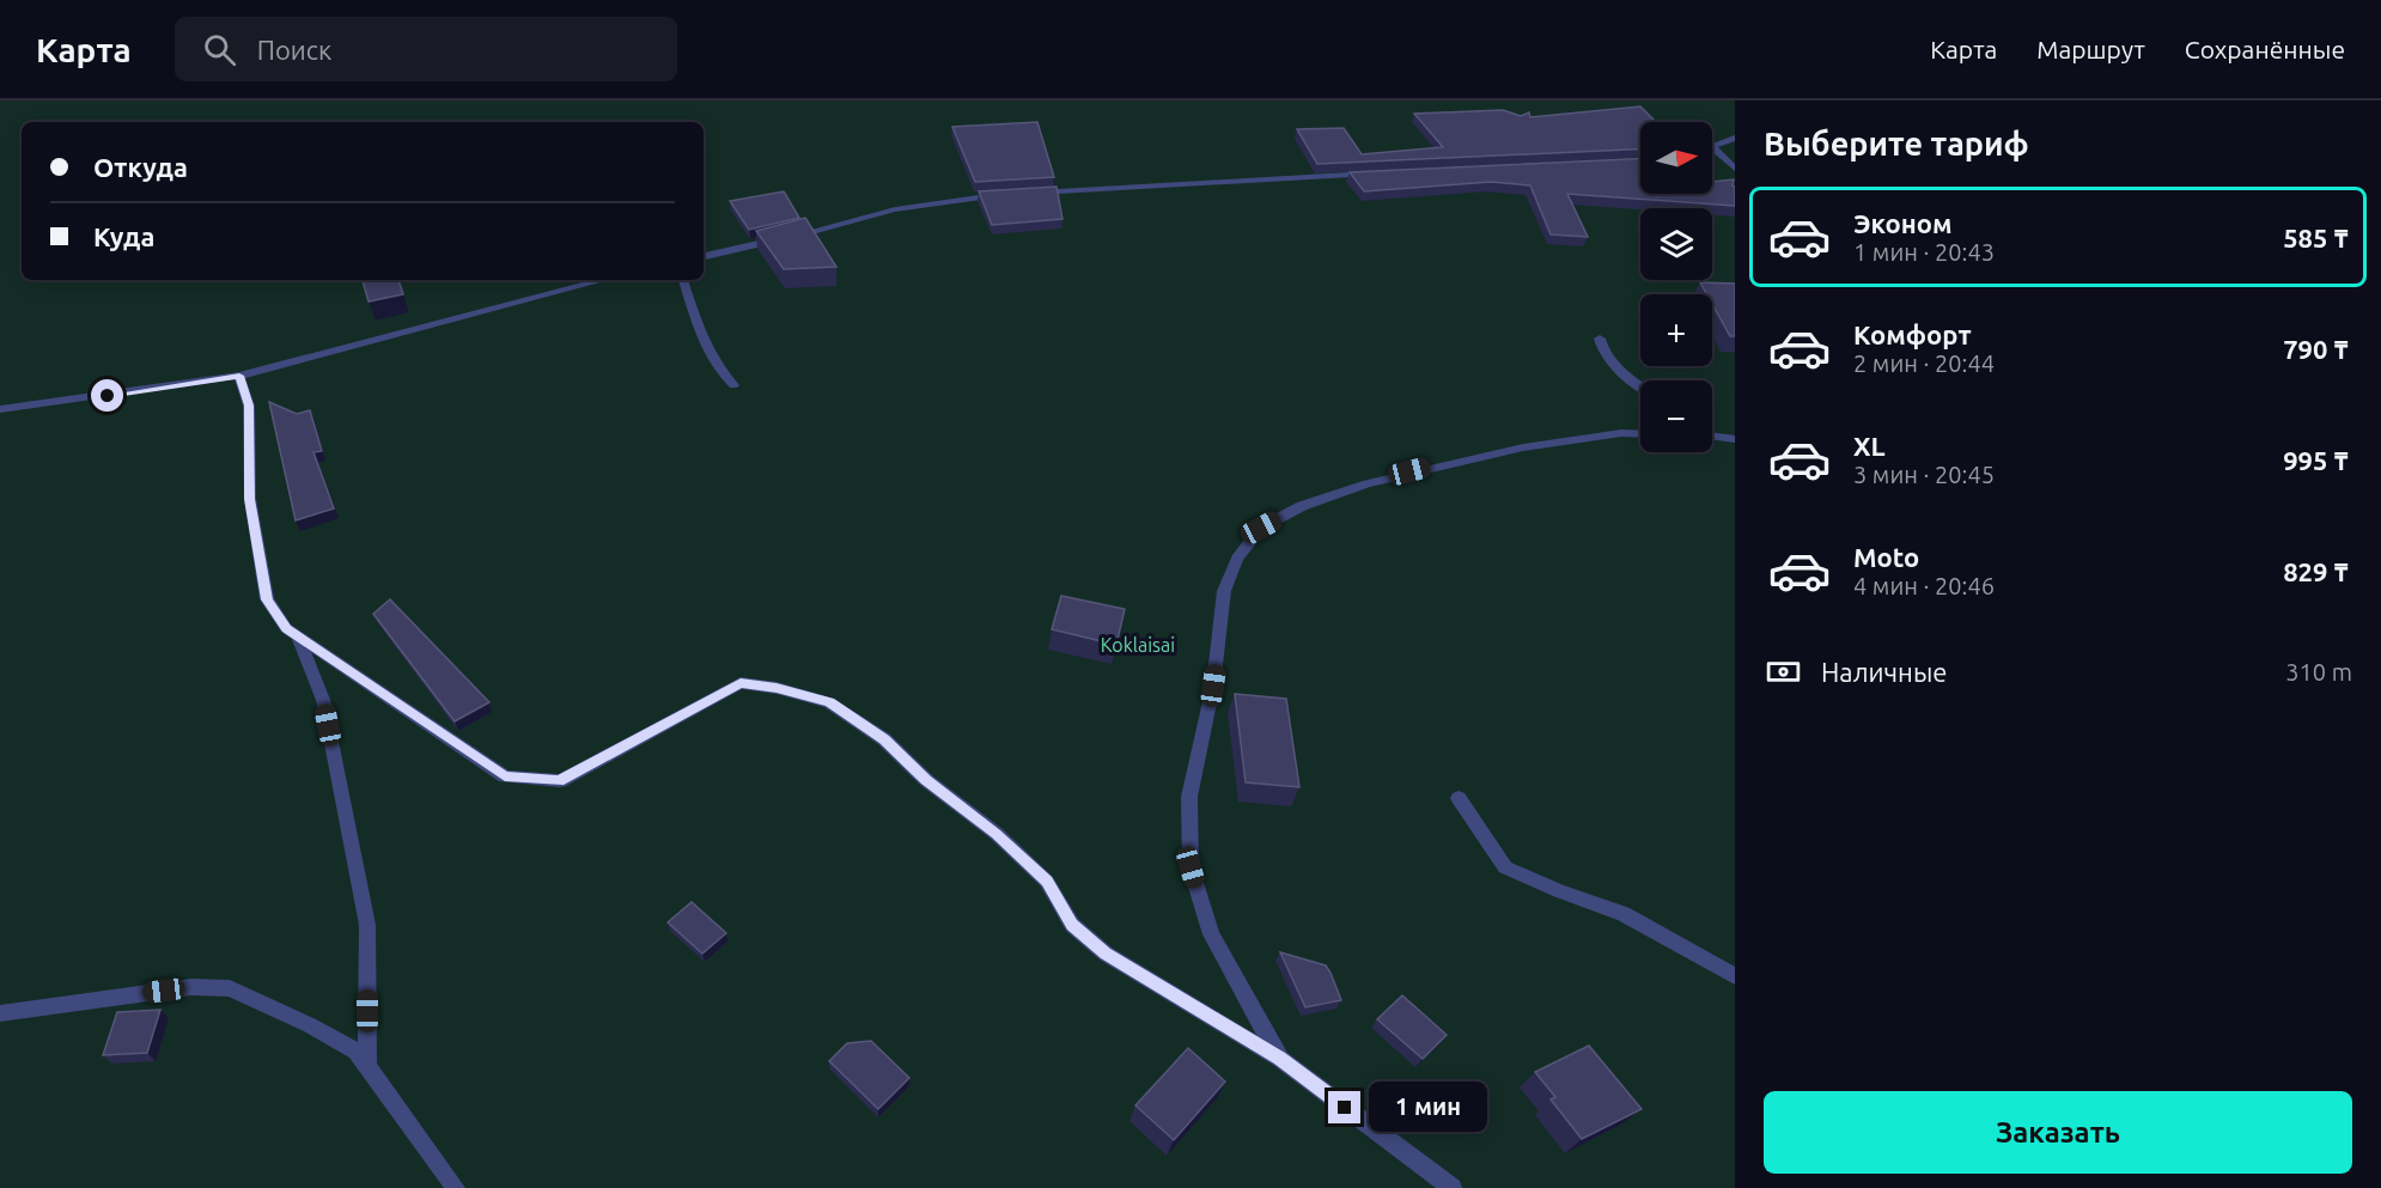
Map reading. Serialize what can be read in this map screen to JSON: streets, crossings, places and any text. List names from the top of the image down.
{
  "parks": ["Koklaisai"],
  "north": "right",
  "page": {
    "header": "Карта",
    "search": "Поиск",
    "nav": ["Карта", "Маршрут", "Сохранённые"],
    "heading": "Выберите тариф",
    "map_buttons": ["+", "−"],
    "banner": ["Откуда", "Куда"],
    "list": [
      {
        "name": "Эконом",
        "note": "1 мин · 20:43",
        "value": "585 ₸"
      },
      {
        "name": "Комфорт",
        "note": "2 мин · 20:44",
        "value": "790 ₸"
      },
      {
        "name": "XL",
        "note": "3 мин · 20:45",
        "value": "995 ₸"
      },
      {
        "name": "Moto",
        "note": "4 мин · 20:46",
        "value": "829 ₸"
      }
    ],
    "pay": ["Наличные", "310 m"],
    "buttons": "Заказать",
    "bubble": "1 мин"
  }
}
